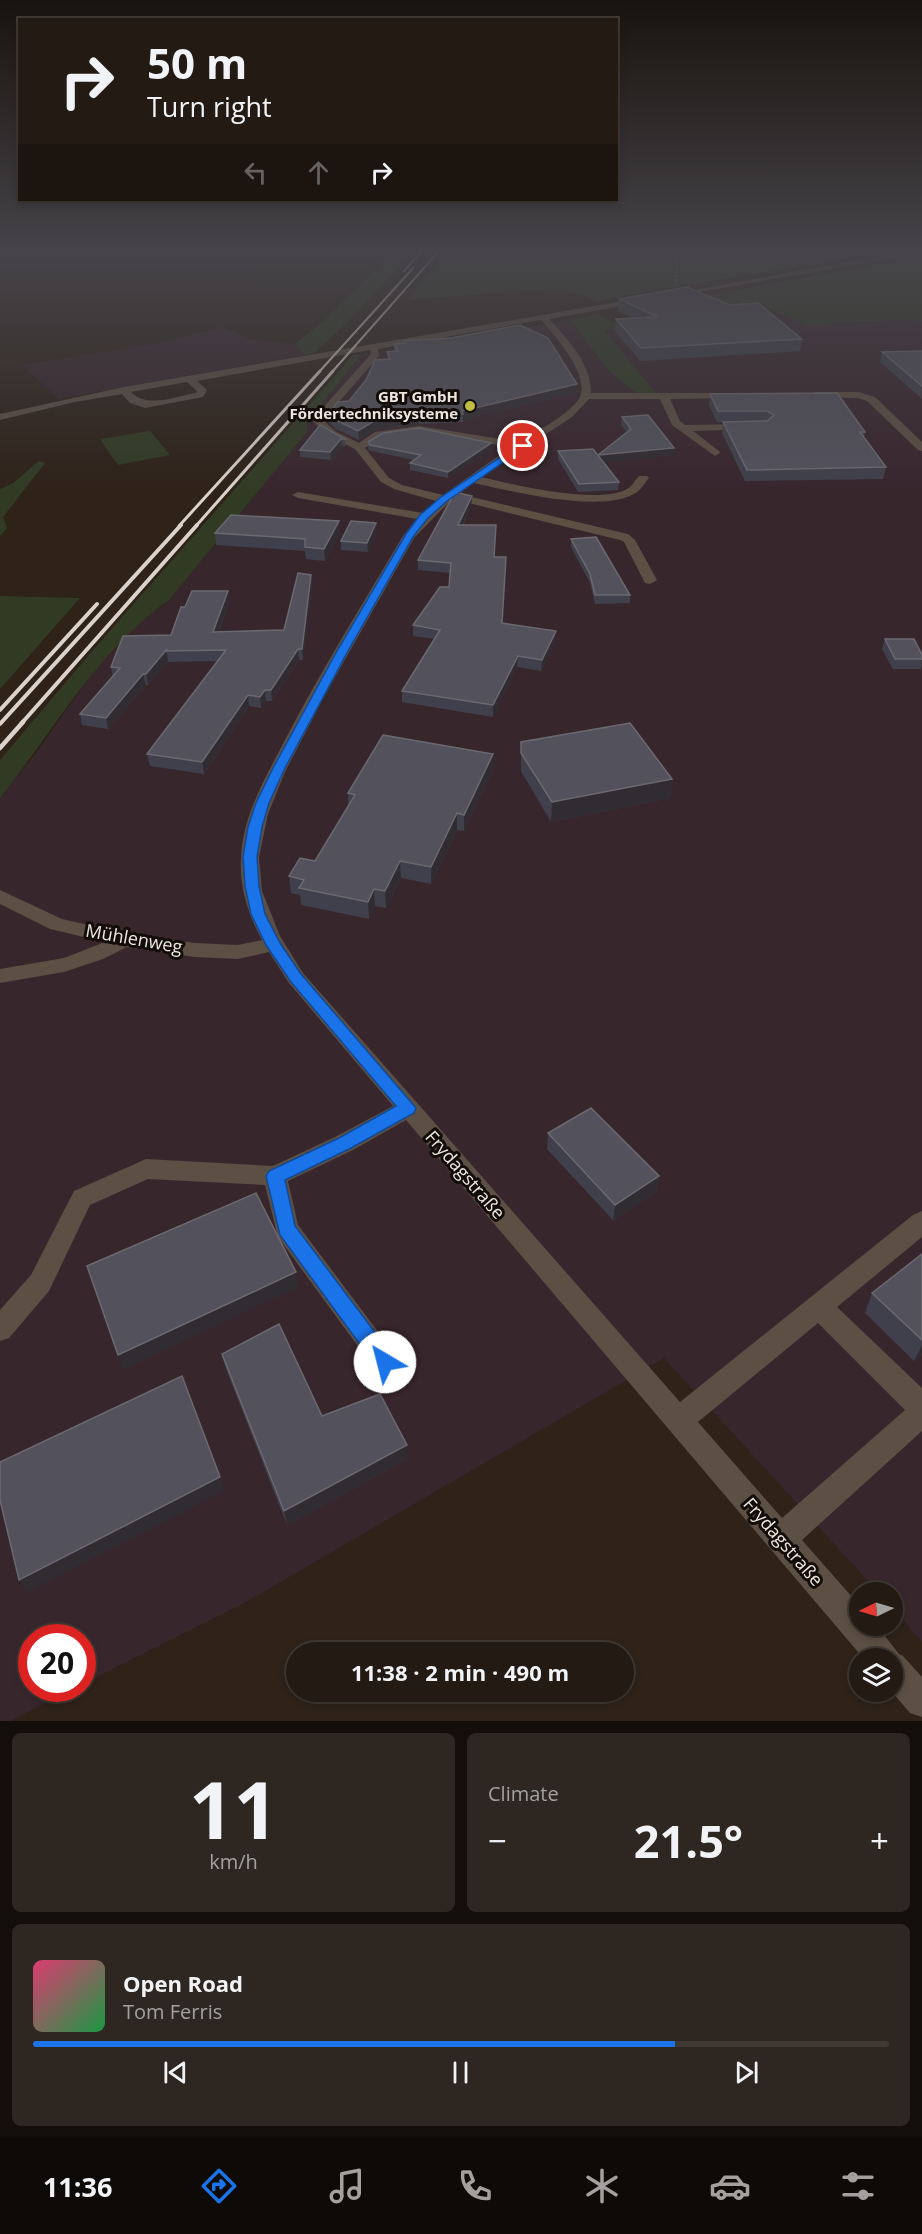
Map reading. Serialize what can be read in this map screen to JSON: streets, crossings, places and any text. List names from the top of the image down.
{
  "streets": {
    "street": ["Mühlenweg", "Frydagstraße"]
  },
  "crossings": [
    ["Mühlenweg", "Frydagstraße"]
  ],
  "places": ["GBT GmbH Fördertechniksysteme"],
  "north": "left",
  "page": {
    "turn": ["50 m", "Turn right"],
    "limit": "20",
    "trip": "11:38 · 2 min · 490 m",
    "tile": [
      ["11", "km/h"],
      "Climate"
    ],
    "heat": ["−", "21.5°", "+"],
    "song": ["Open Road", "Tom Ferris"],
    "tabs": "11:36"
  }
}
